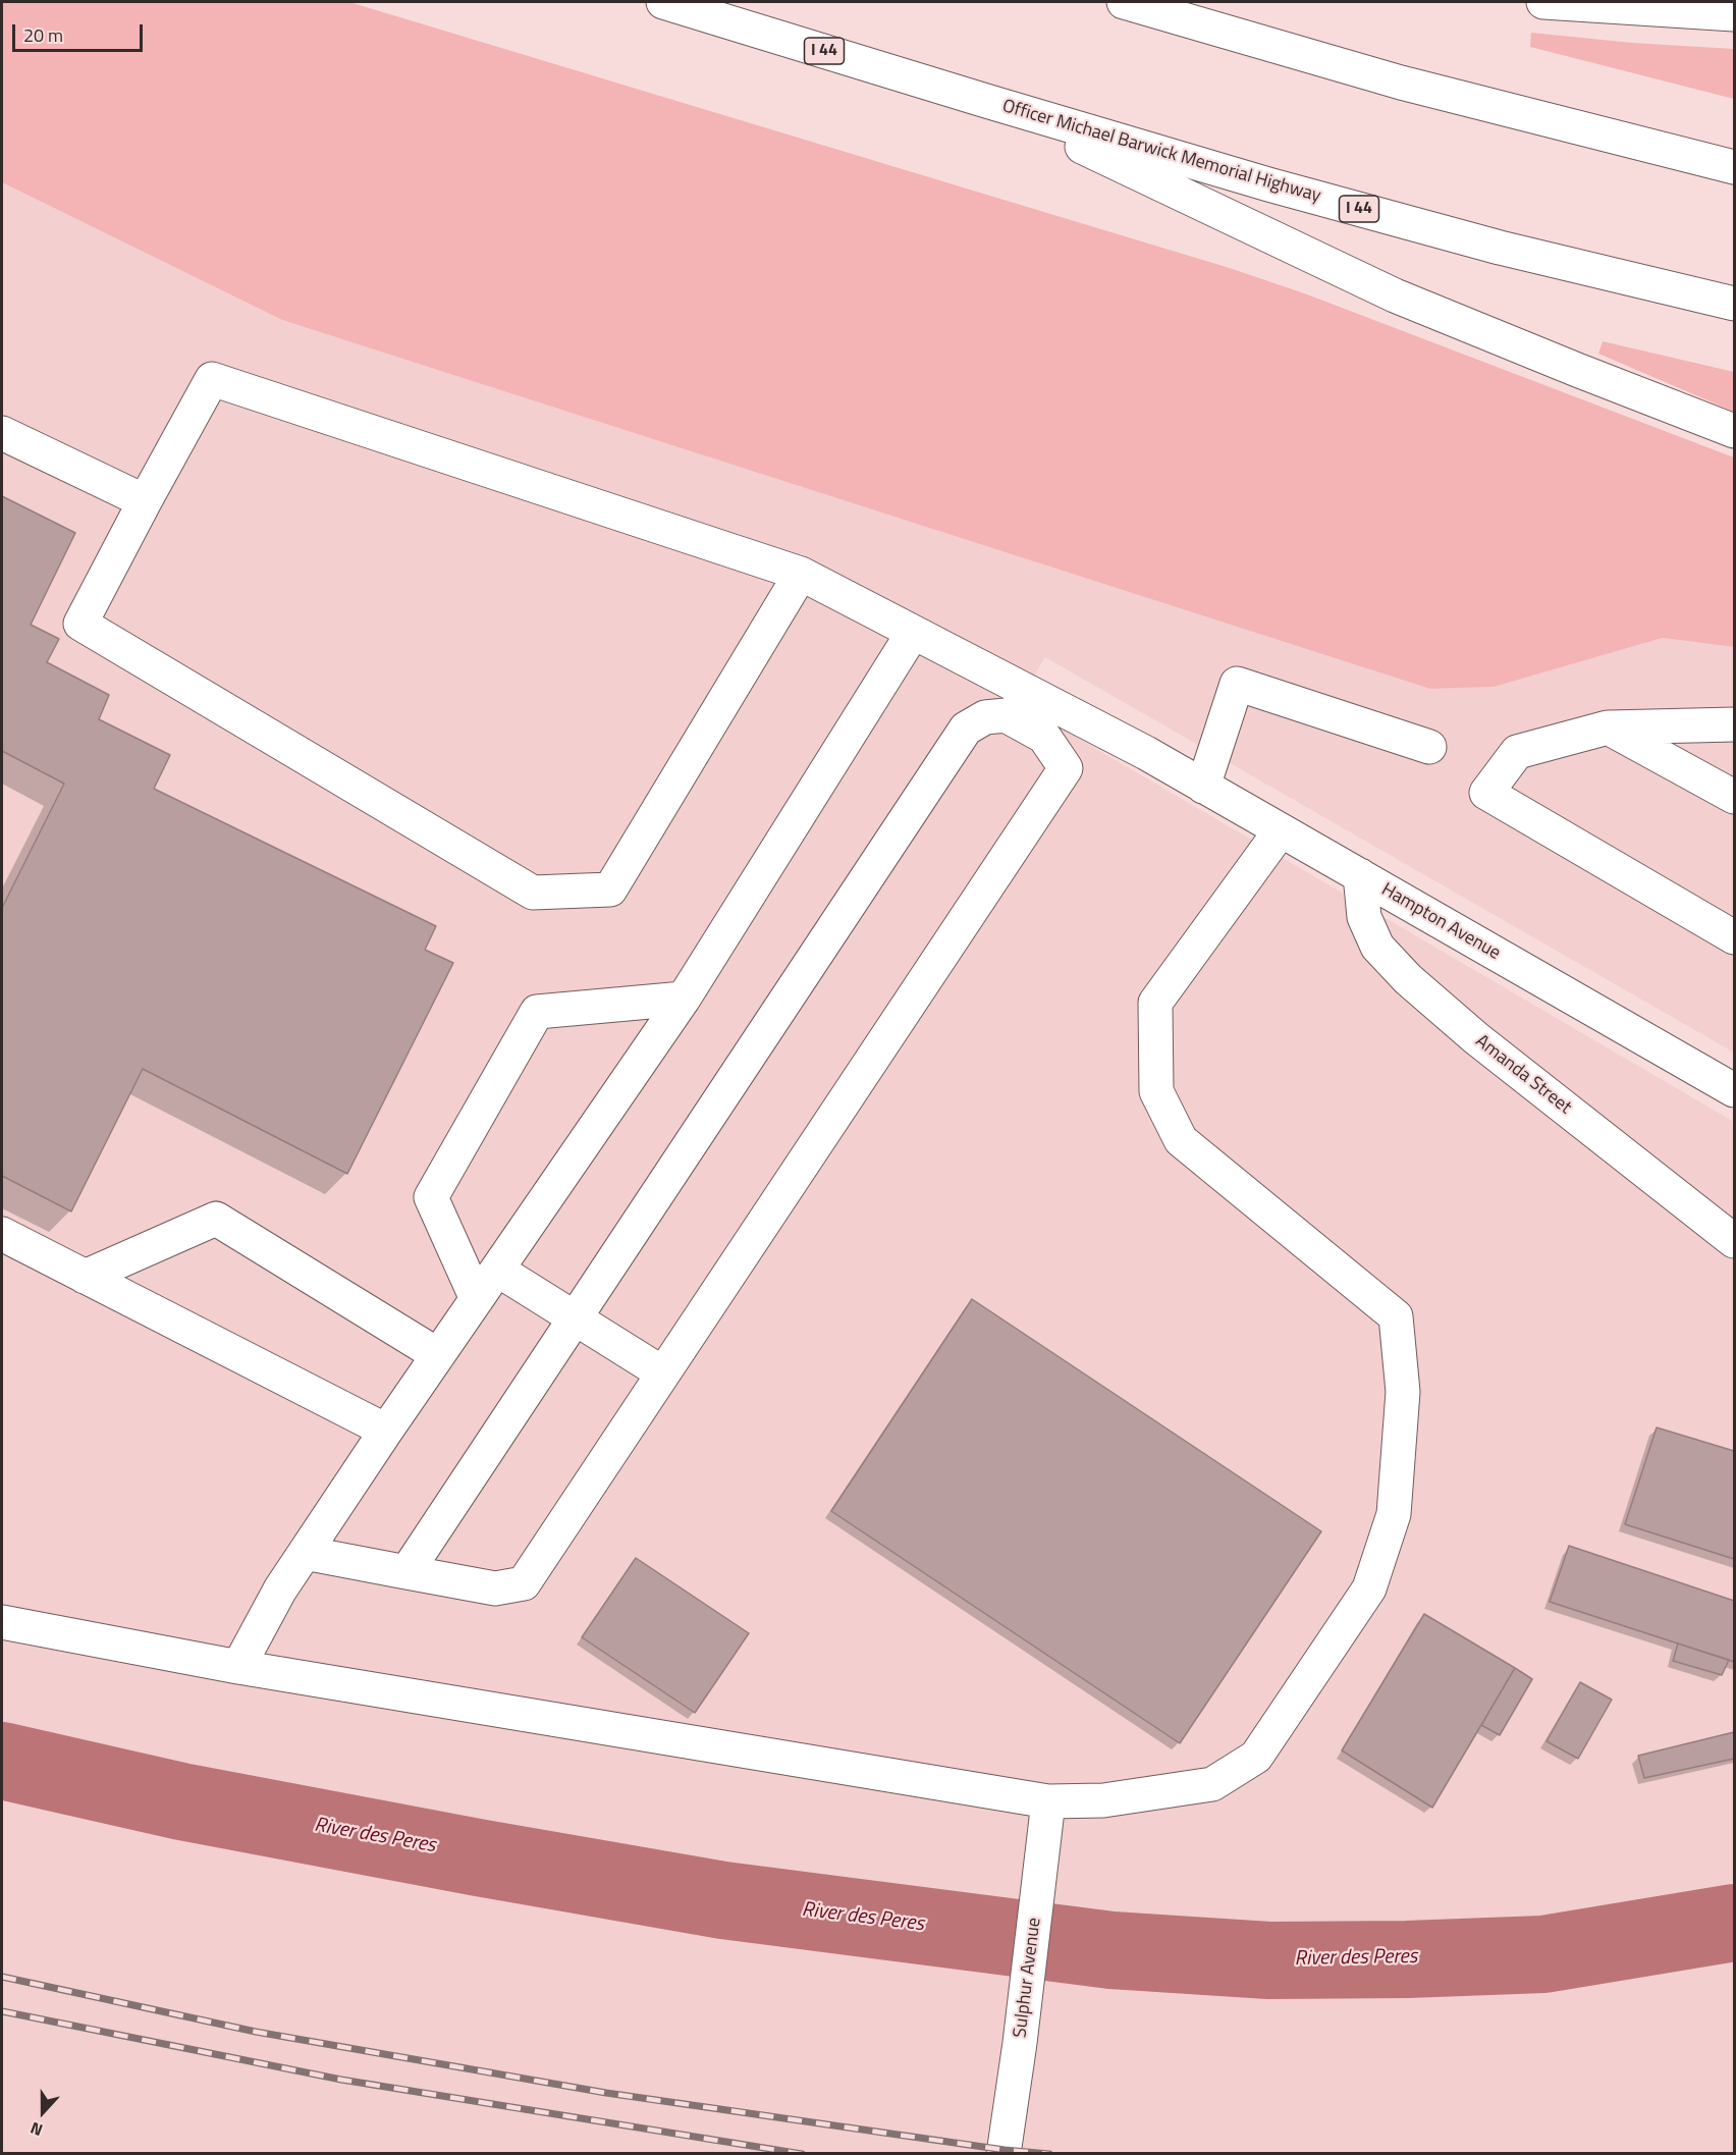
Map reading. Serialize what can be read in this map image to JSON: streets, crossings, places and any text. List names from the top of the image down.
{
  "streets": {
    "main road": [
      "I 44",
      "Officer Michael Barwick Memorial Highway",
      "Hampton Avenue",
      "Amanda Street",
      "Sulphur Avenue"
    ]
  },
  "crossings": [
    ["Hampton Avenue", "Amanda Street"]
  ],
  "water": ["River des Peres"],
  "scale_bar": "20 m",
  "north": "bottom"
}
